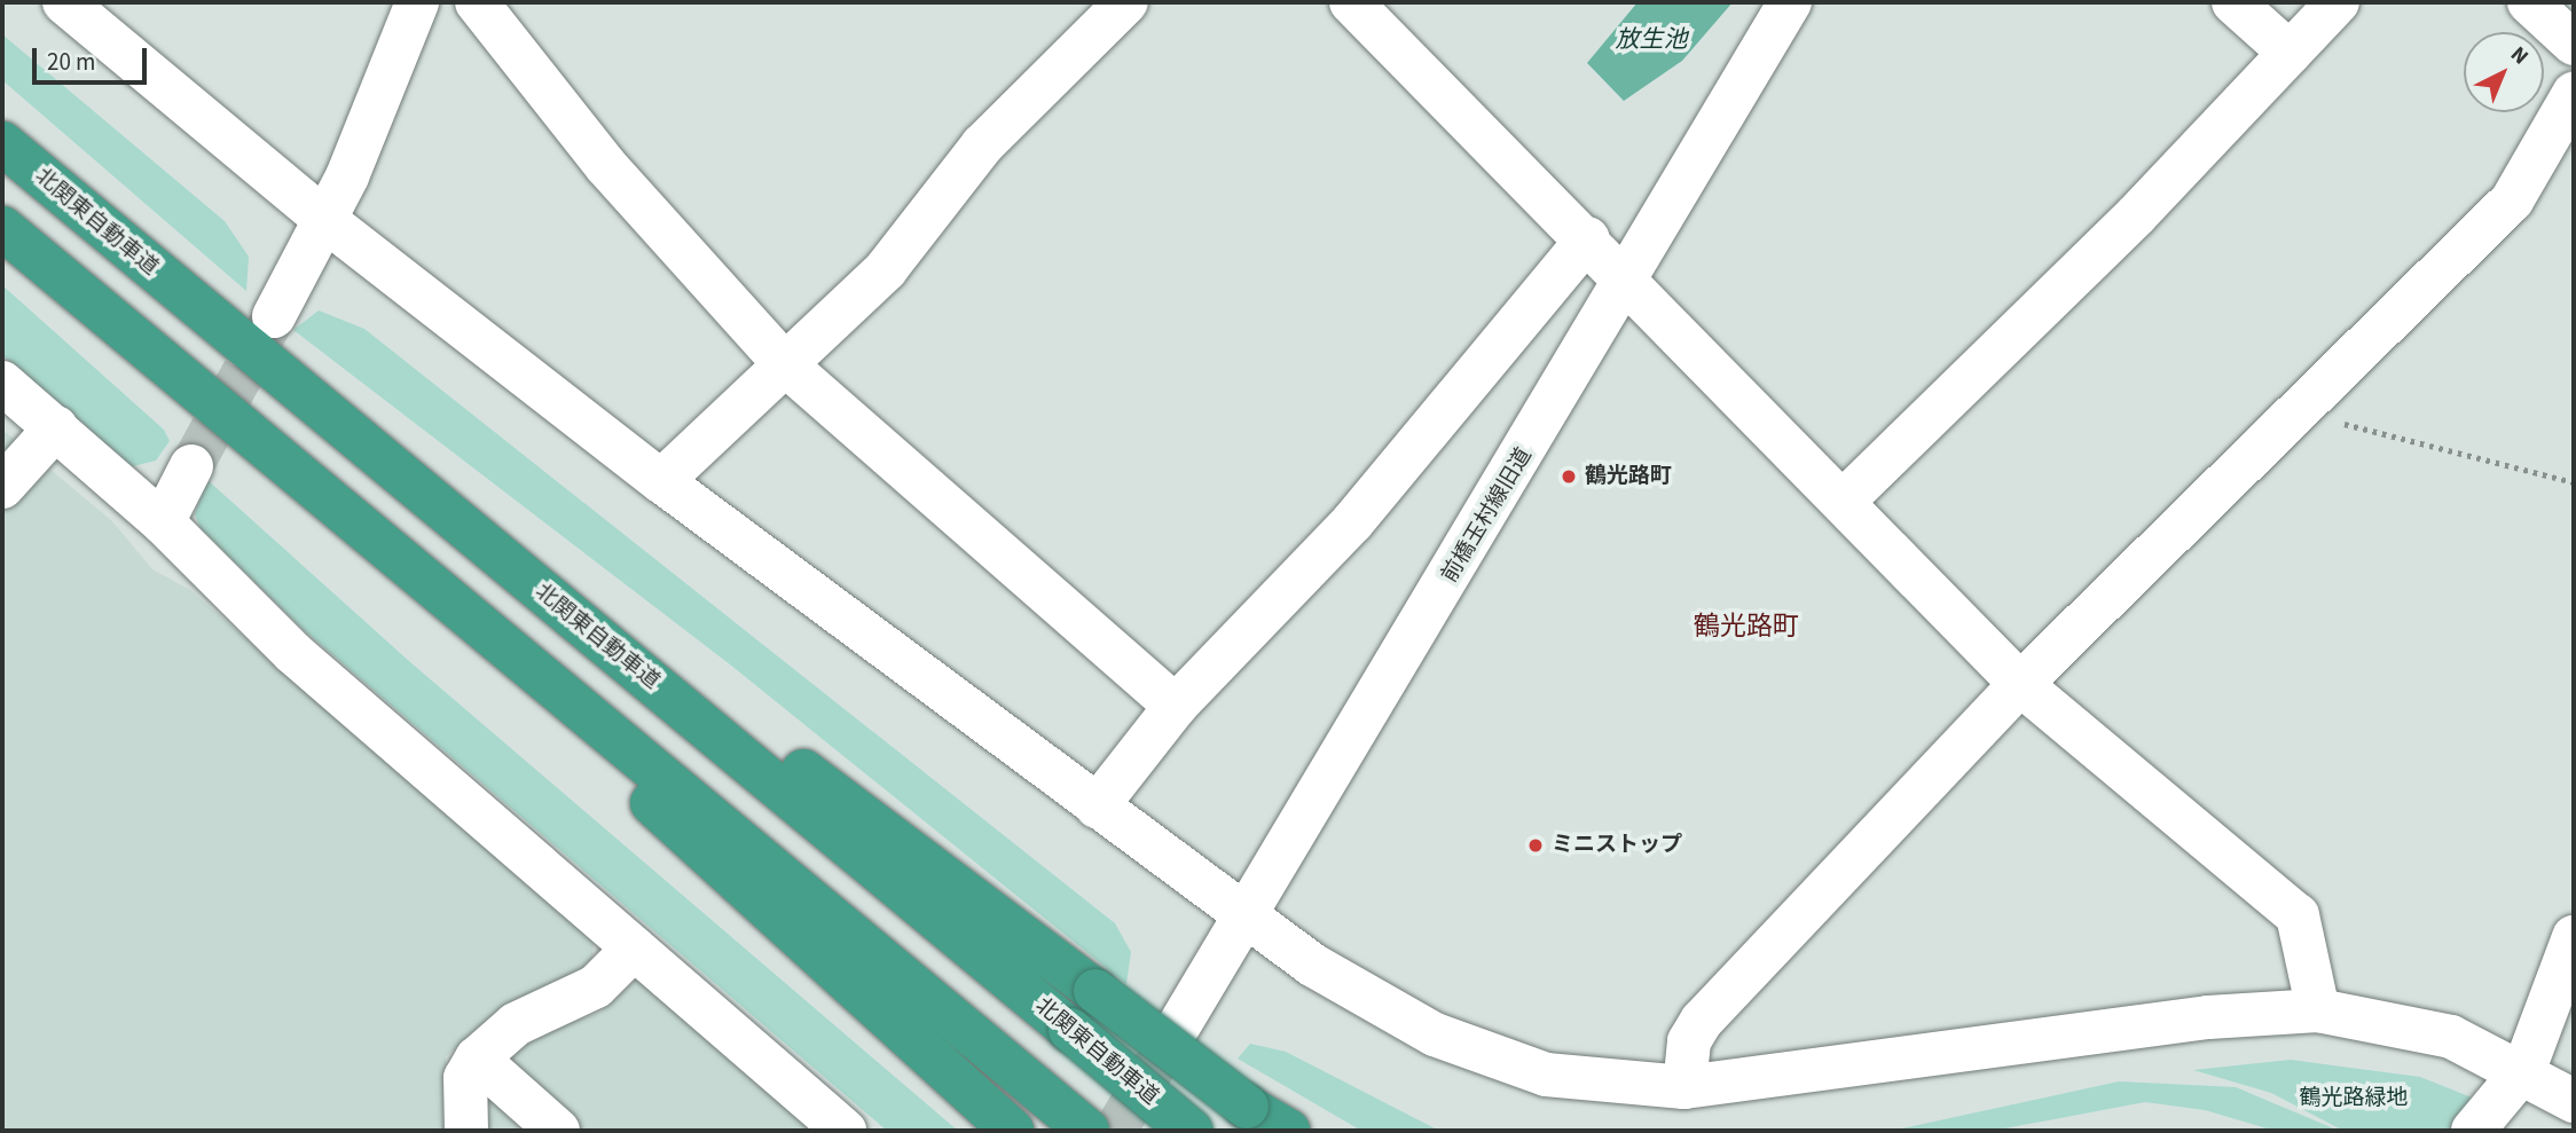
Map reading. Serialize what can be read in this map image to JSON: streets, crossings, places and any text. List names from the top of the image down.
{
  "streets": {
    "highway": ["北関東自動車道"],
    "street": ["前橋玉村線旧道"]
  },
  "districts": ["鶴光路町"],
  "water": ["放生池"],
  "parks": ["鶴光路緑地"],
  "places": ["鶴光路町", "ミニストップ"],
  "scale_bar": "20 m",
  "north": "top right"
}
